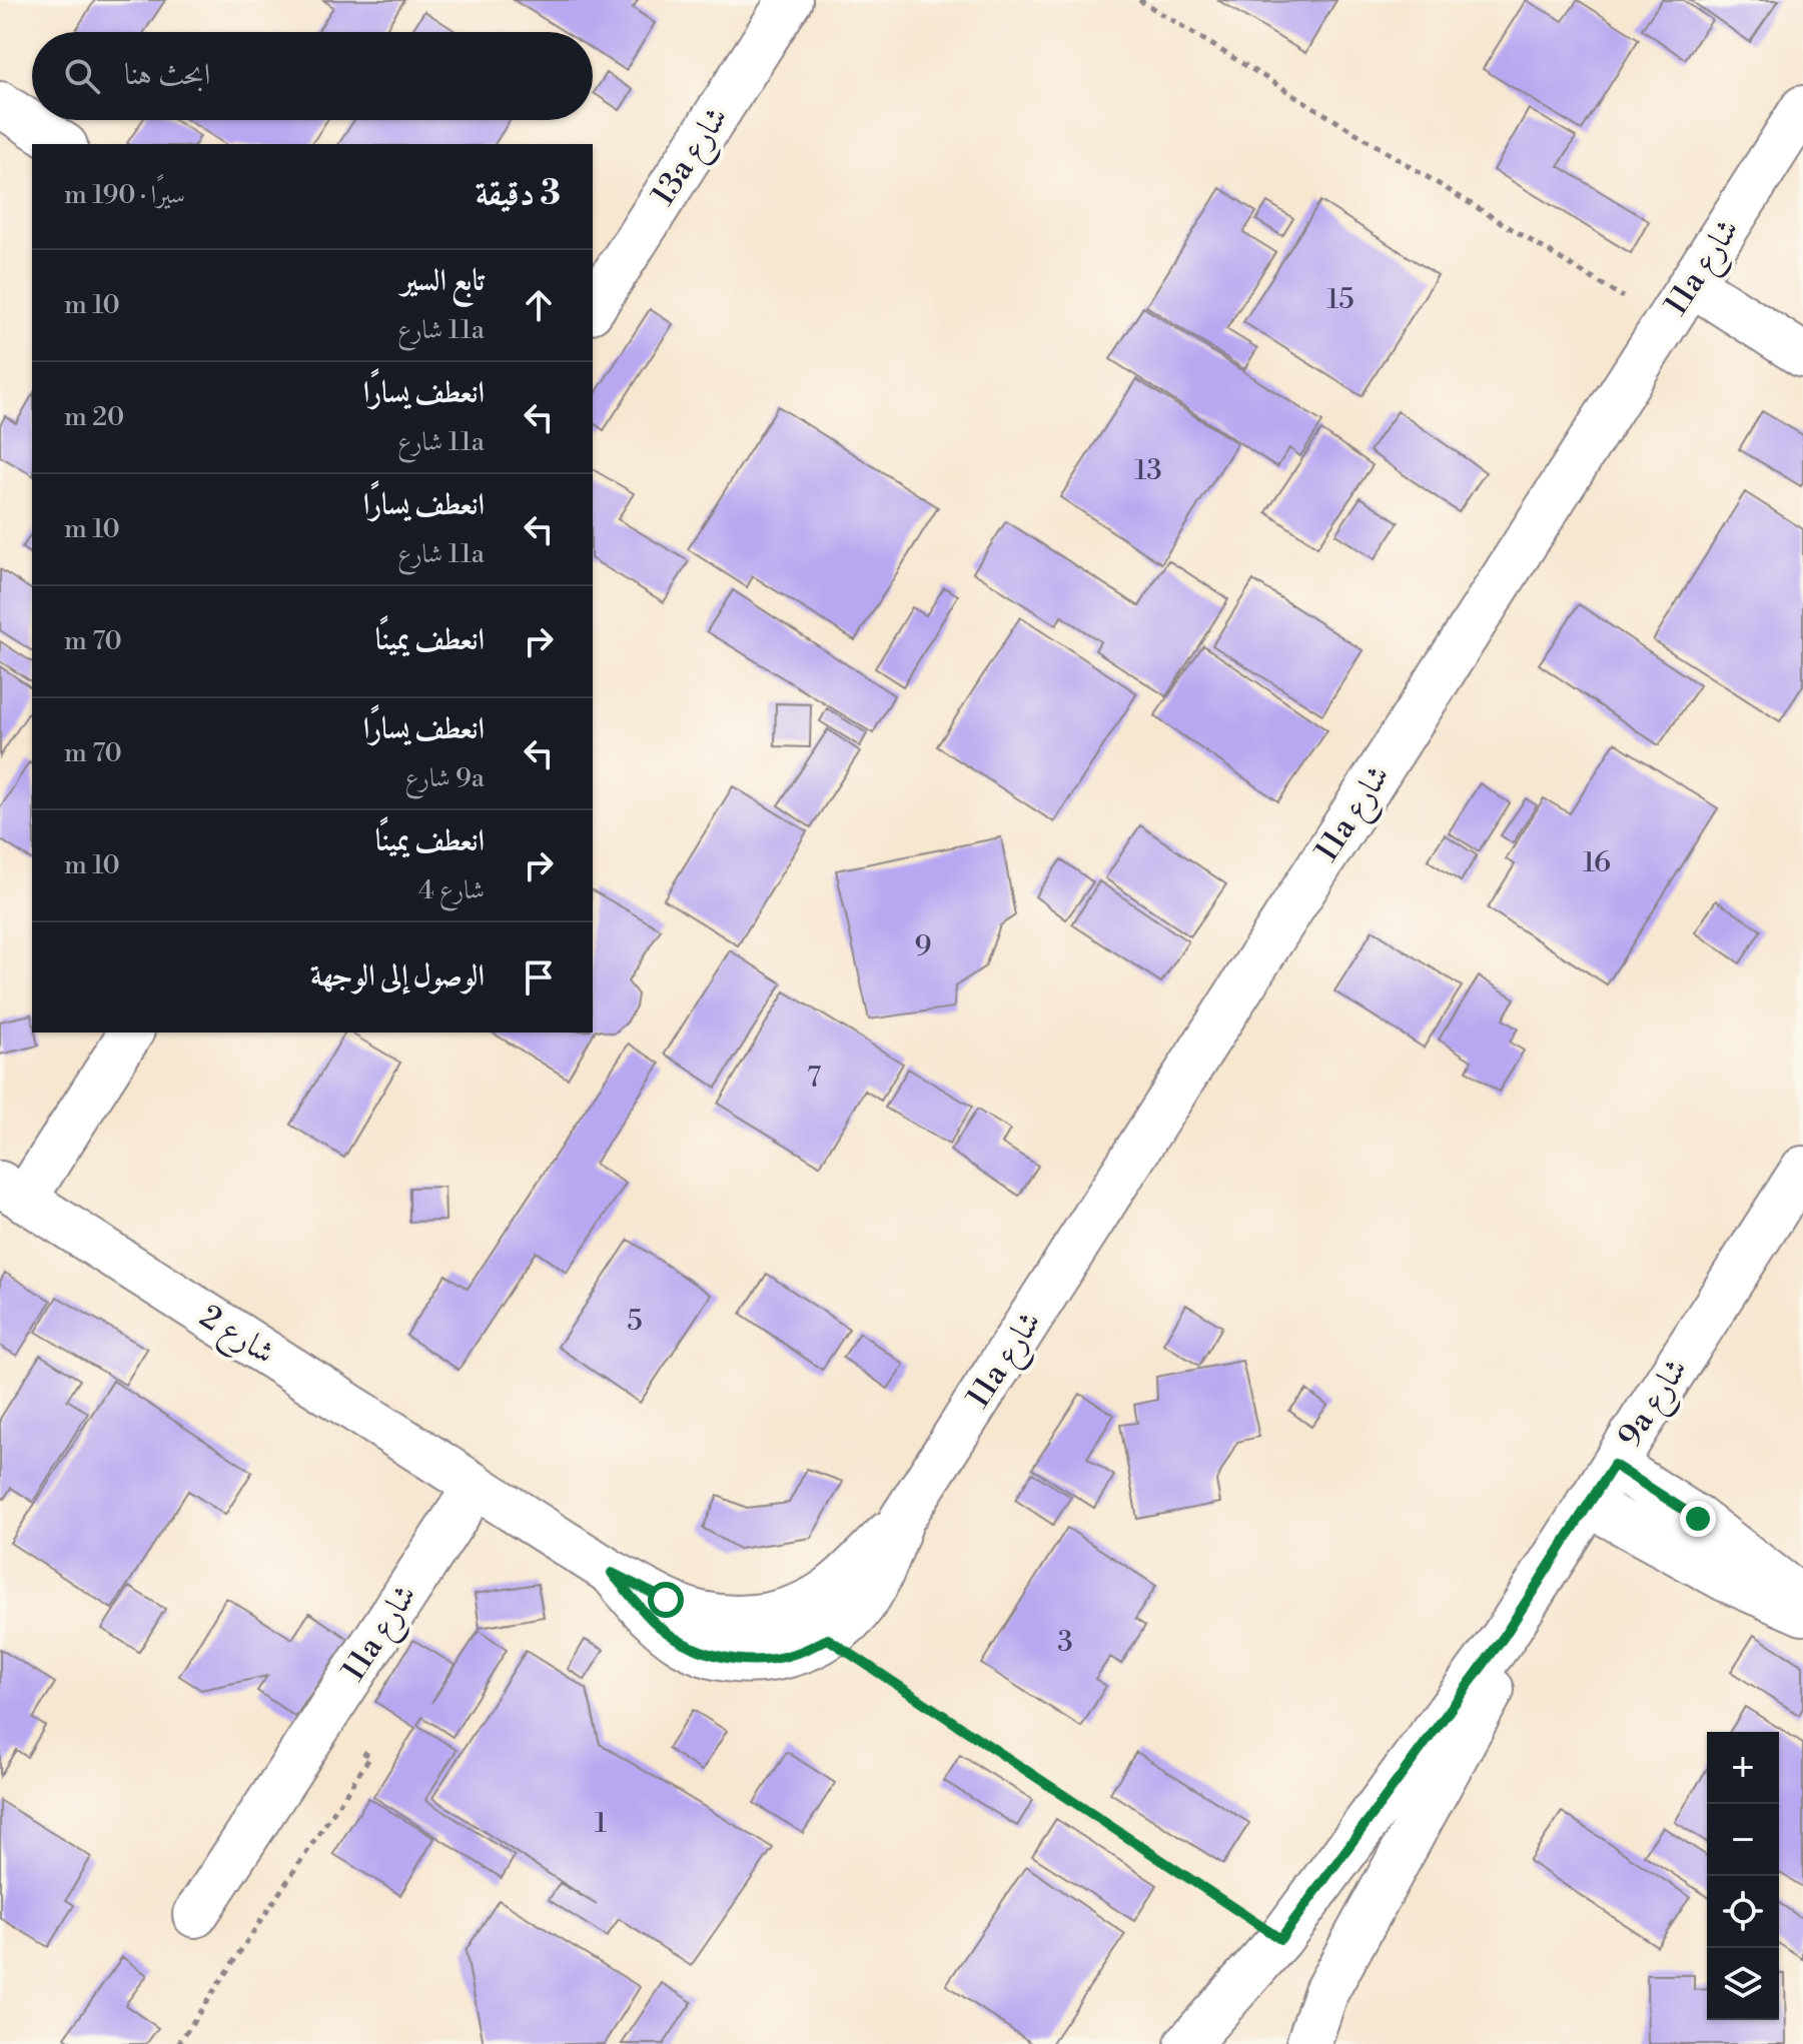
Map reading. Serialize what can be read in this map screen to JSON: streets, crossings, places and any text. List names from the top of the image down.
{
  "streets": {
    "street": [
      "13a شارع",
      "11a شارع",
      "شارع 2",
      "9a شارع"
    ]
  },
  "crossings": [
    ["11a شارع", "شارع 2"]
  ],
  "house_numbers": [
    "15",
    "13",
    "16",
    "9",
    "7",
    "5",
    "3",
    "1"
  ],
  "page": {
    "search": "ابحث هنا",
    "heading": ["3 دقيقة", "سيرًا · 190 m"],
    "list": [
      ["تابع السير", "11a شارع", "10 m"],
      ["انعطف يسارًا", "11a شارع", "20 m"],
      ["انعطف يسارًا", "11a شارع", "10 m"],
      ["انعطف يمينًا", "70 m"],
      ["انعطف يسارًا", "9a شارع", "70 m"],
      ["انعطف يمينًا", "شارع 4", "10 m"],
      "الوصول إلى الوجهة"
    ],
    "map_buttons": ["+", "−"]
  }
}
